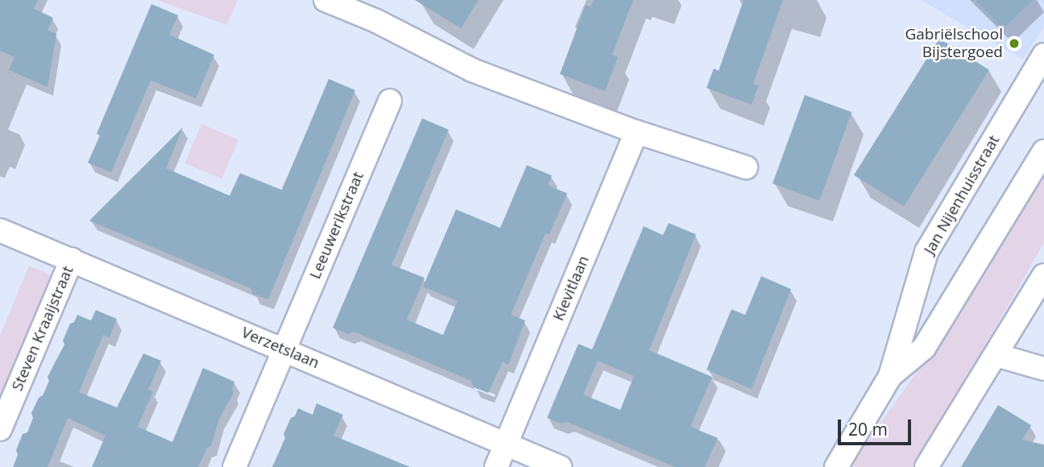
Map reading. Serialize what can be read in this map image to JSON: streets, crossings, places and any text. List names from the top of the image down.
{
  "streets": {
    "street": [
      "Jan Nijenhuisstraat",
      "Leeuwerikstraat",
      "Kievitlaan",
      "Steven Kraaijstraat",
      "Verzetslaan"
    ]
  },
  "crossings": [
    ["Leeuwerikstraat", "Verzetslaan"],
    ["Kievitlaan", "Verzetslaan"],
    ["Steven Kraaijstraat", "Verzetslaan"]
  ],
  "places": ["Gabriëlschool Bijstergoed"],
  "scale_bar": "20 m"
}
